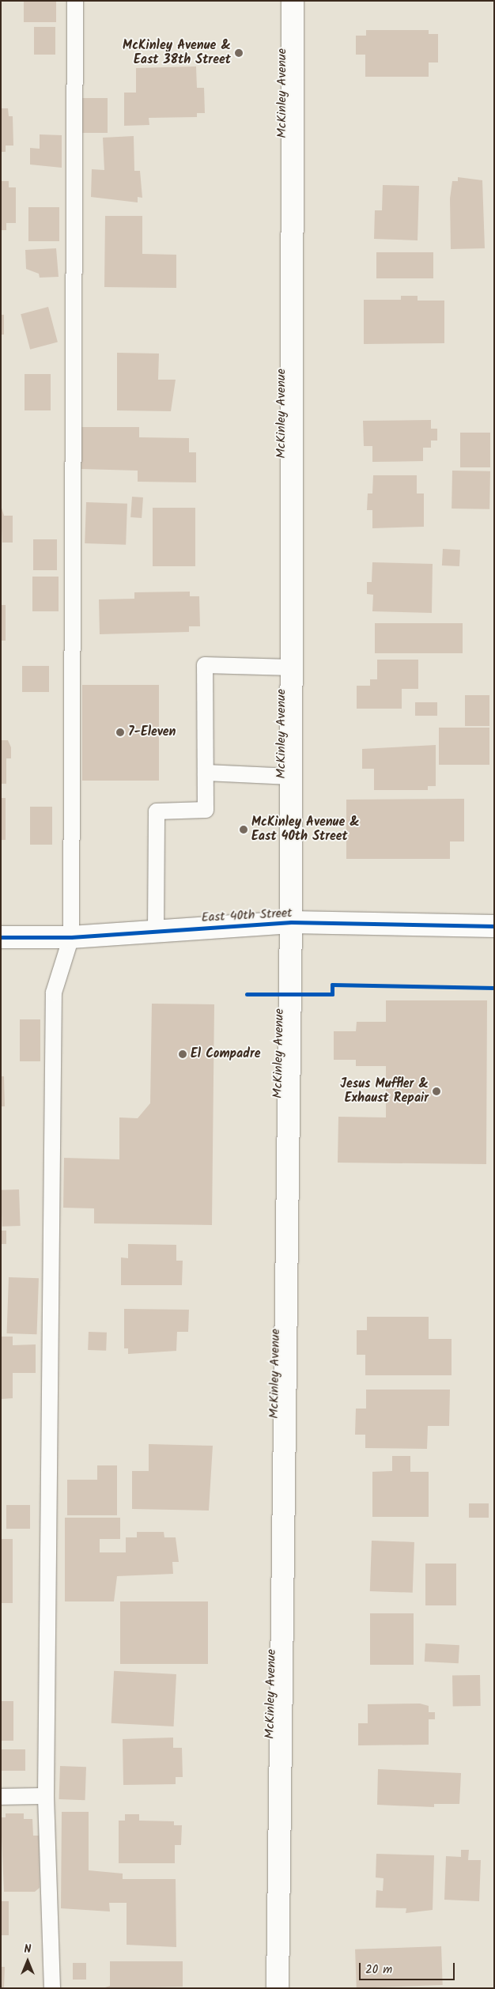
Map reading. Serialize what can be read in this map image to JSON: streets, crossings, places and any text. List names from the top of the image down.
{
  "streets": {
    "main road": ["McKinley Avenue", "East 40th Street"]
  },
  "crossings": [
    ["McKinley Avenue", "East 40th Street"]
  ],
  "places": [
    "McKinley Avenue & East 38th Street",
    "7-Eleven",
    "McKinley Avenue & East 40th Street",
    "El Compadre",
    "Jesus Muffler & Exhaust Repair"
  ],
  "scale_bar": "20 m",
  "north": "top"
}
